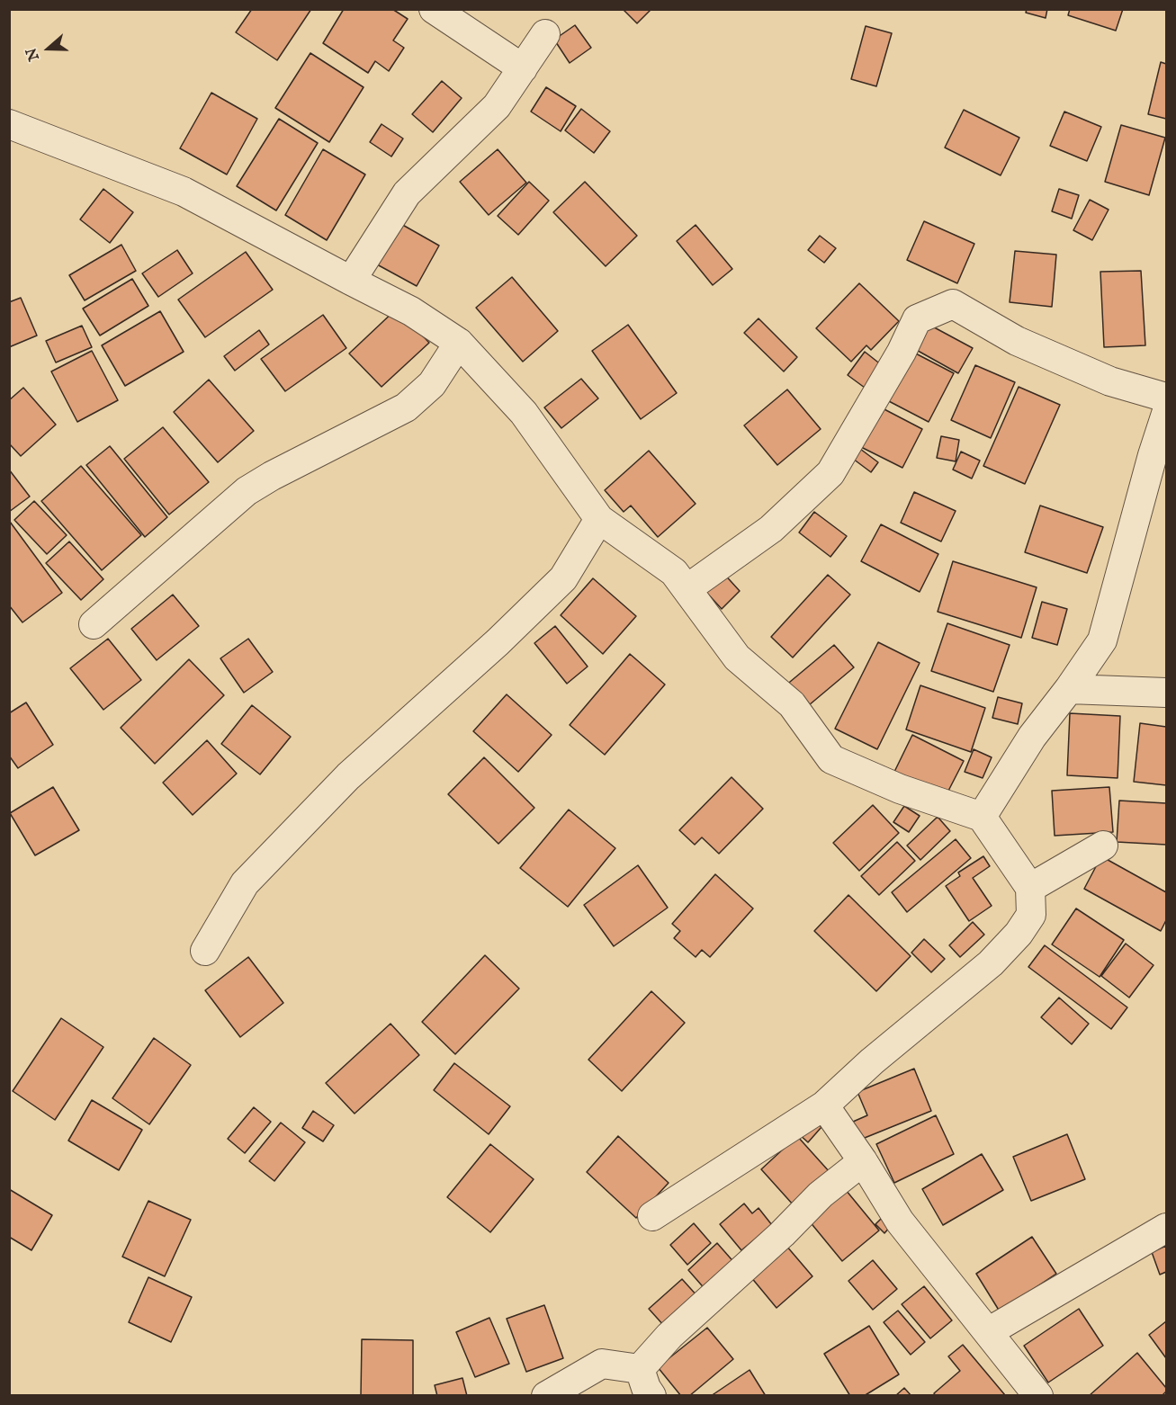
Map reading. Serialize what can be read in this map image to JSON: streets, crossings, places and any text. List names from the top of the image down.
{
  "north": "left"
}
